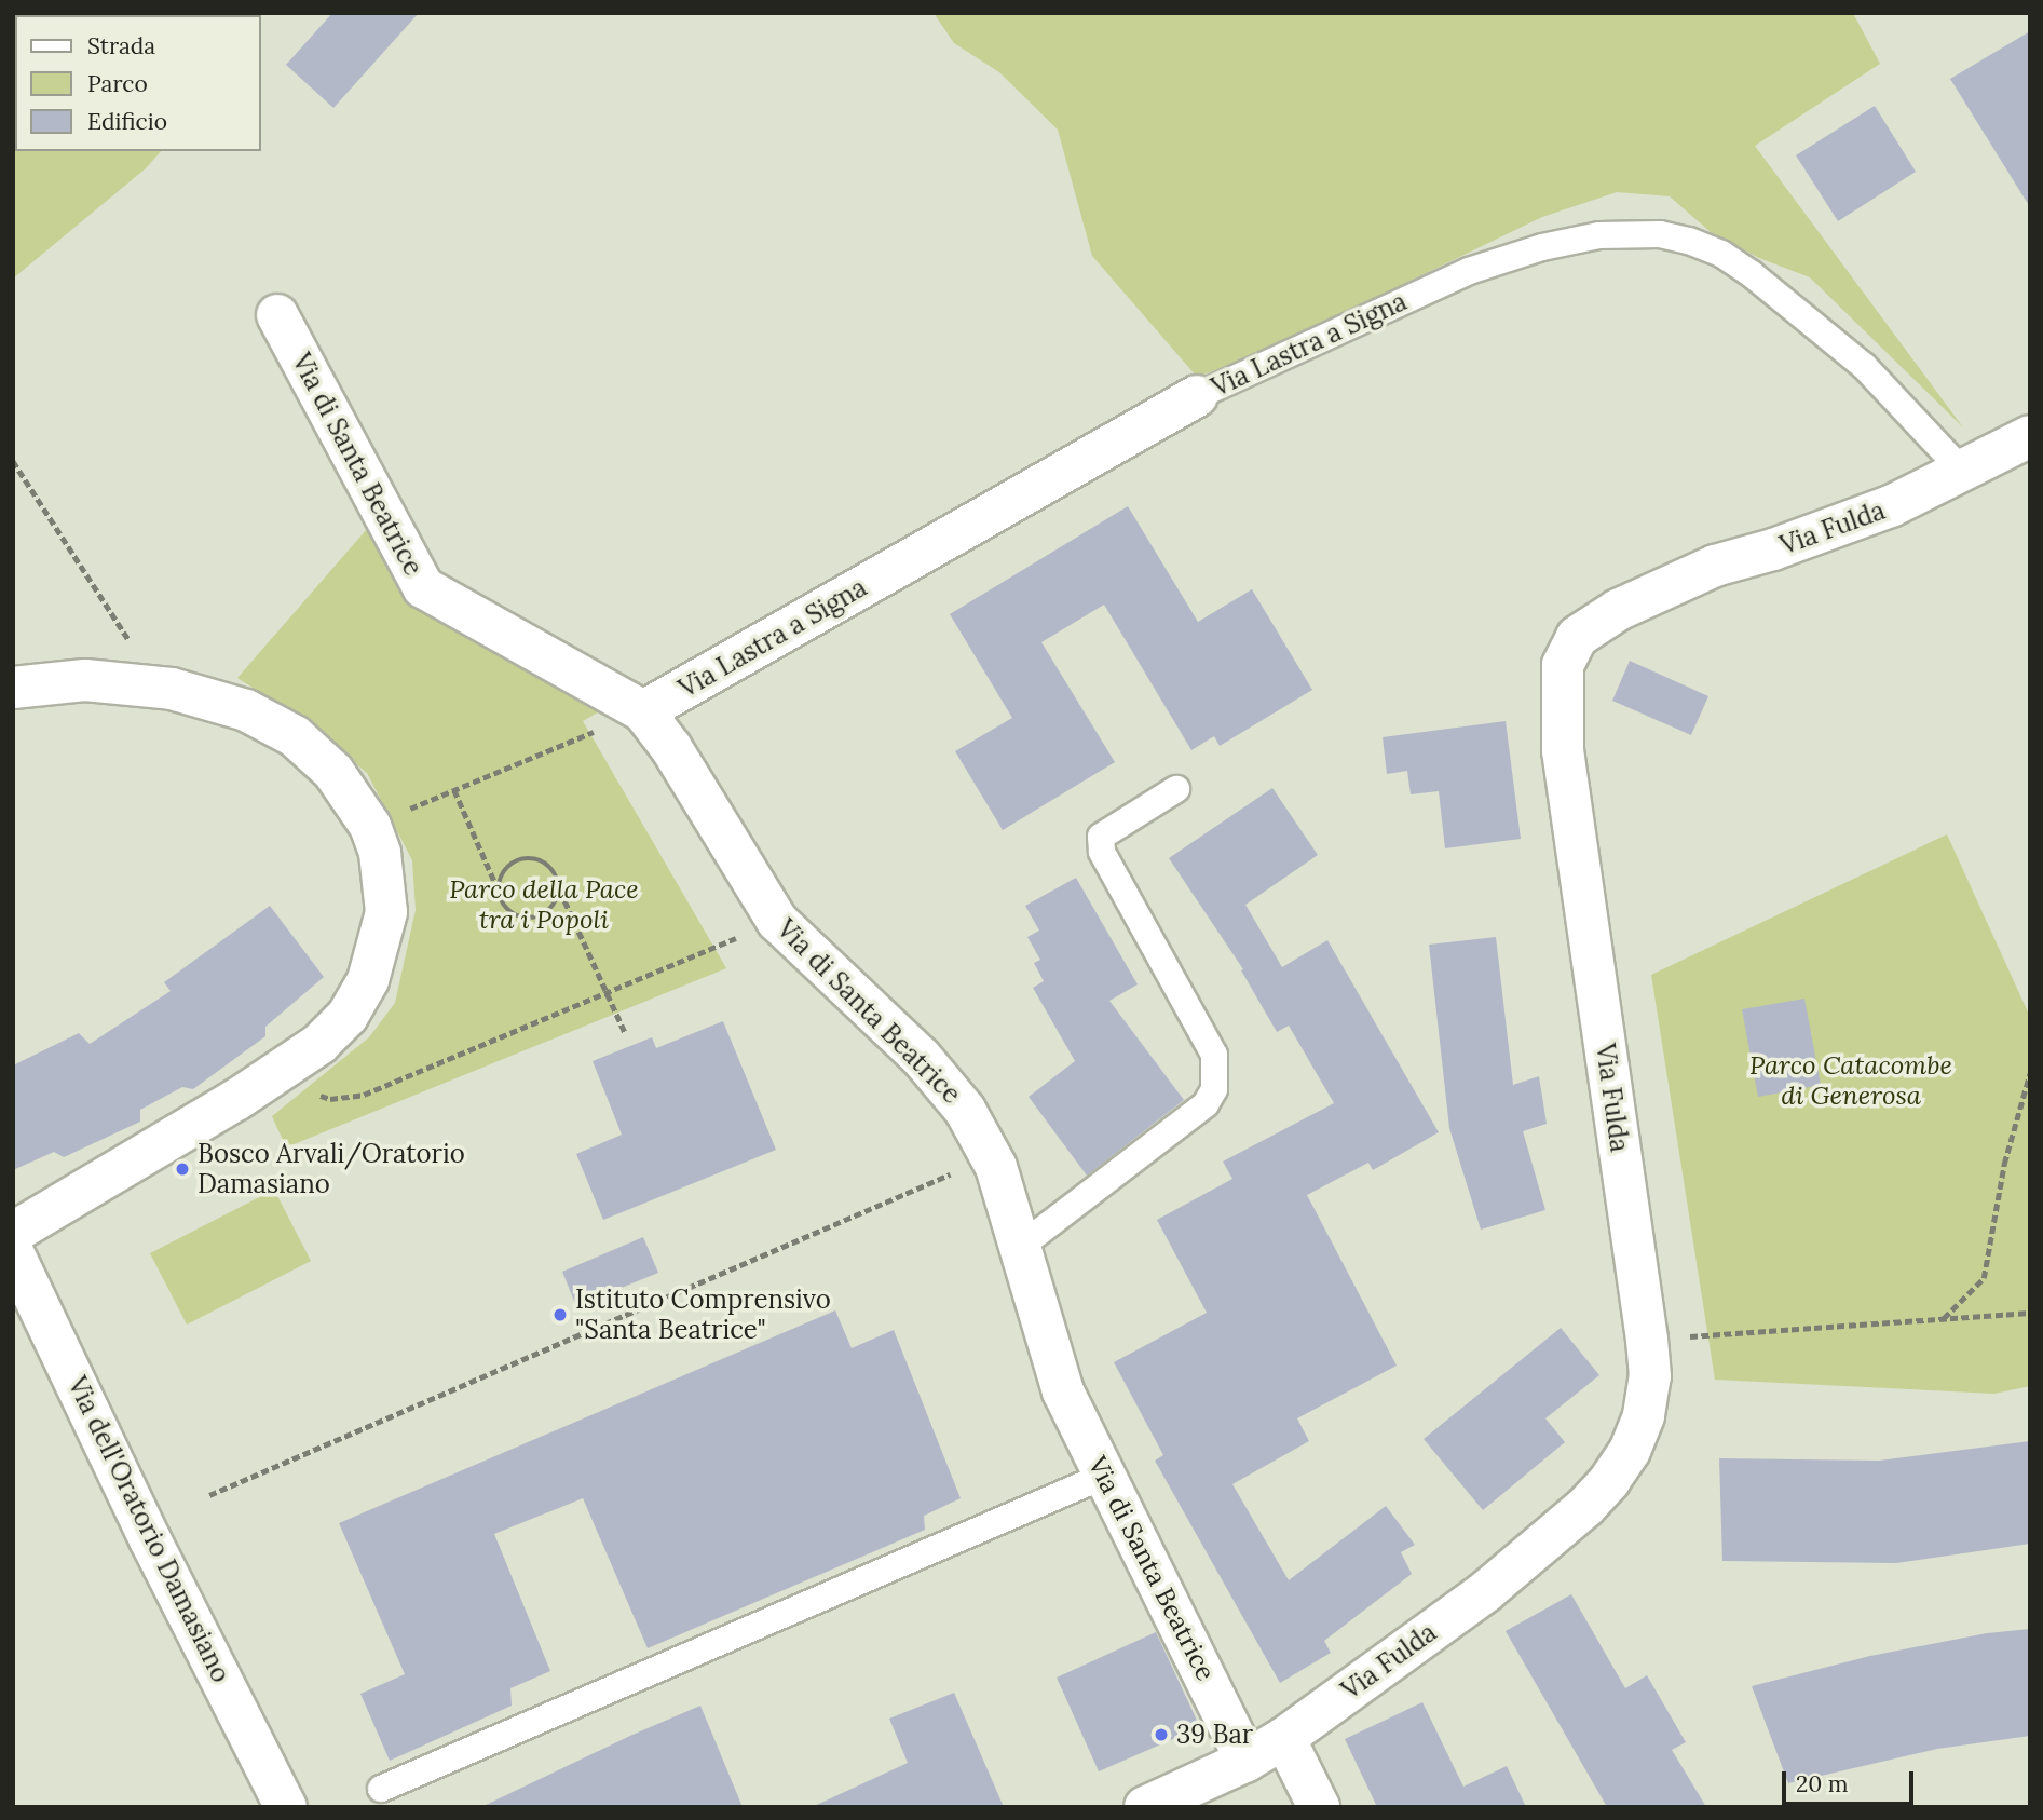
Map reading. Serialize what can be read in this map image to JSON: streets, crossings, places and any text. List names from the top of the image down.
{
  "streets": {
    "street": [
      "Via Lastra a Signa",
      "Via di Santa Beatrice",
      "Via Fulda",
      "Via dell'Oratorio Damasiano"
    ]
  },
  "crossings": [
    ["Via Lastra a Signa", "Via di Santa Beatrice"],
    ["Via Lastra a Signa", "Via Fulda"],
    ["Via di Santa Beatrice", "Via Fulda"]
  ],
  "parks": ["Parco della Pace tra i Popoli", "Parco Catacombe di Generosa"],
  "places": ["Bosco Arvali/Oratorio Damasiano", "Istituto Comprensivo \"Santa Beatrice\"", "39 Bar"],
  "legend": ["Strada", "Parco", "Edificio"],
  "scale_bar": "20 m"
}
